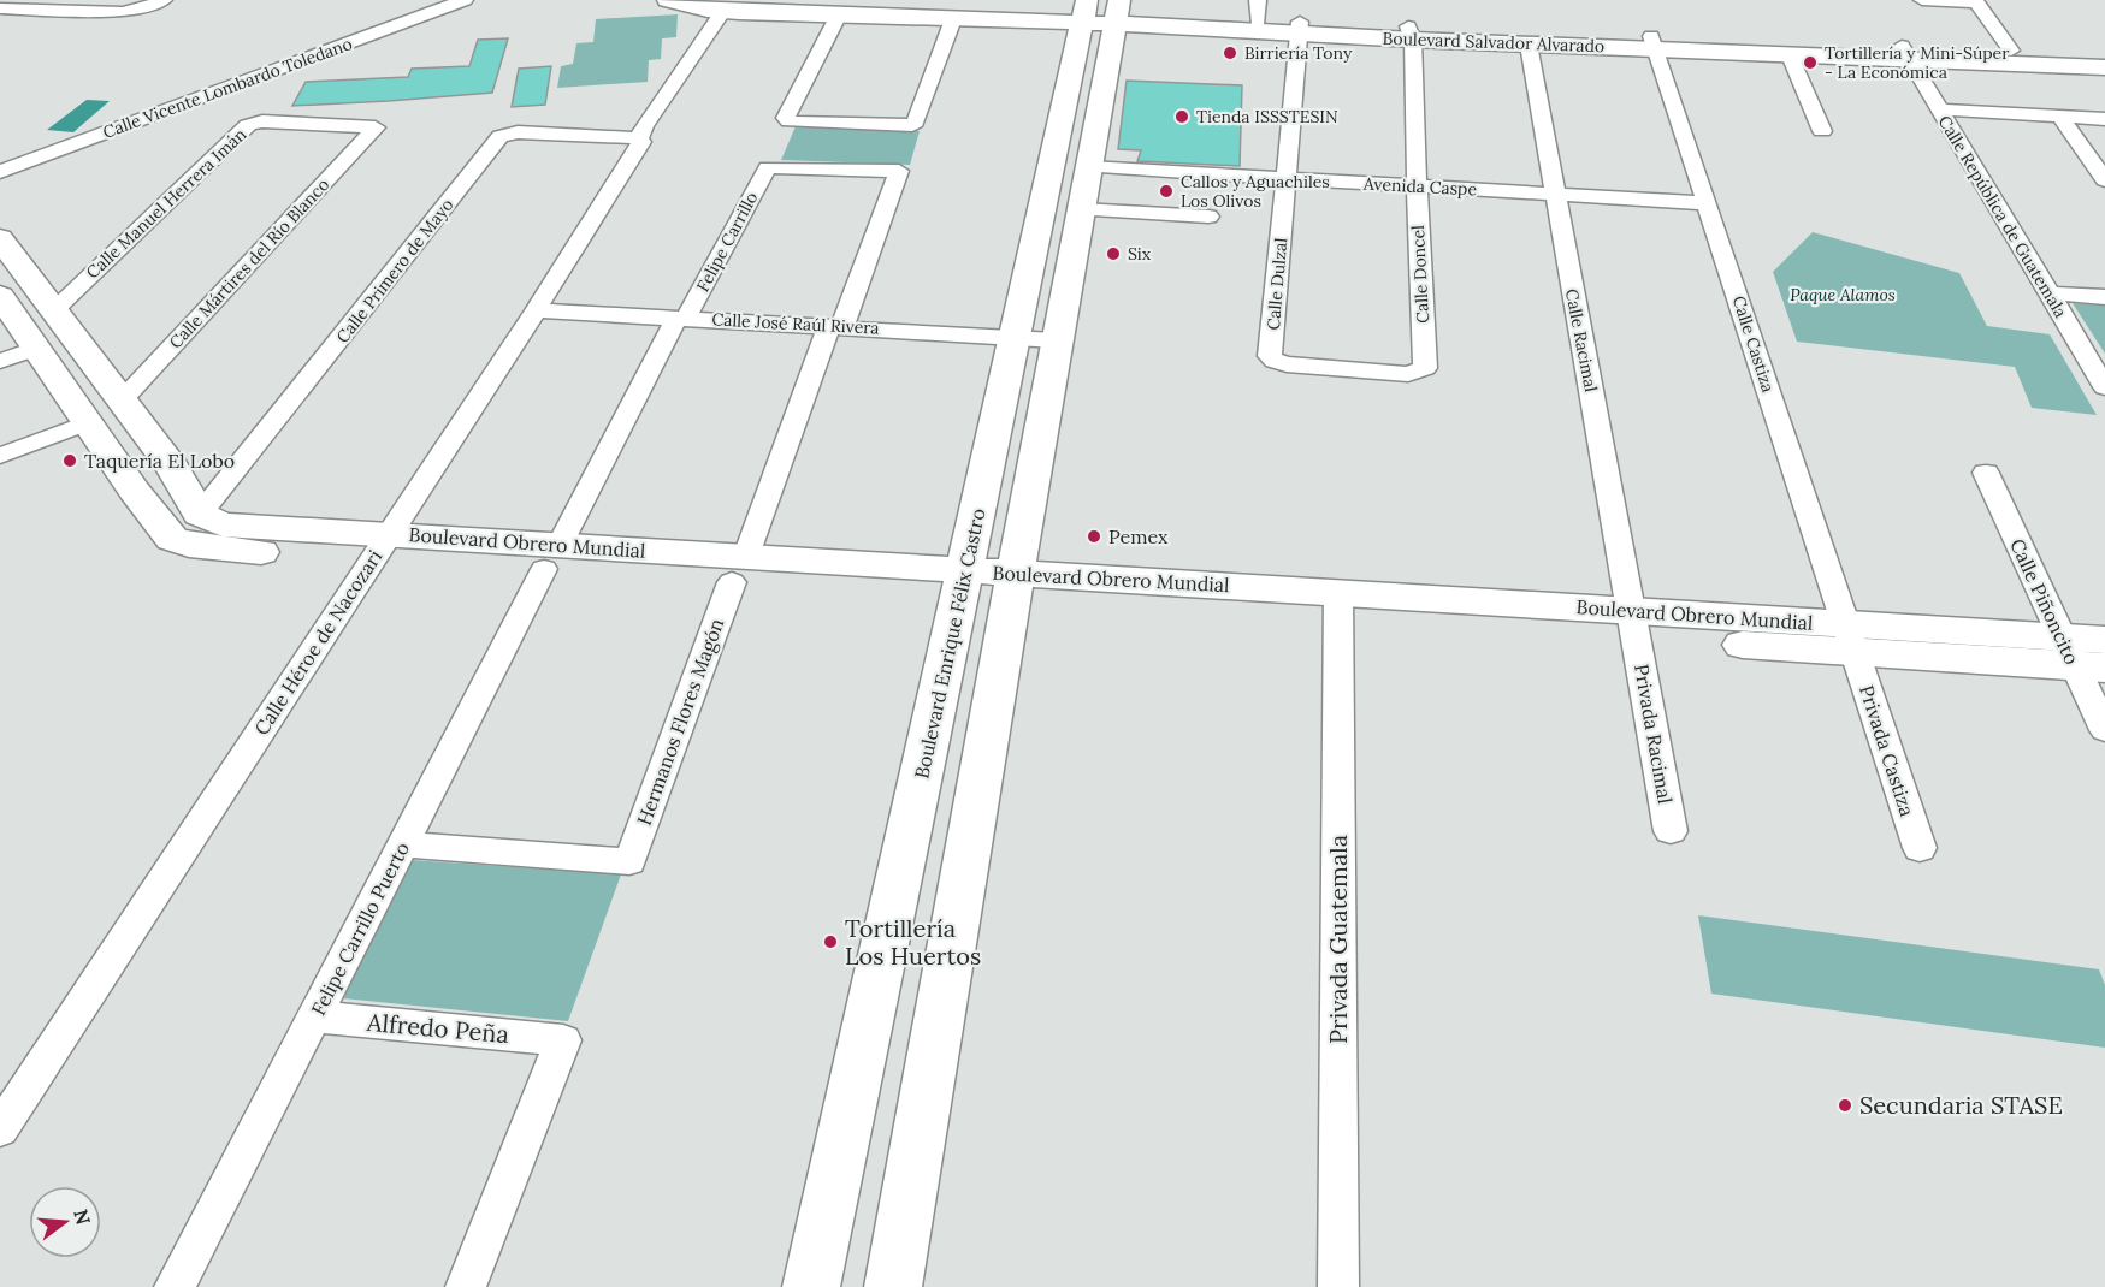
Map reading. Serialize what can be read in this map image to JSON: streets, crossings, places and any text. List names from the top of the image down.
{
  "streets": {
    "street": [
      "Boulevard Salvador Alvarado",
      "Calle Vicente Lombardo Toledano",
      "Avenida Caspe",
      "Calle Manuel Herrera Imán",
      "Calle República de Guatemala",
      "Felipe Carrillo",
      "Calle Mártires del Río Blanco",
      "Calle Primero de Mayo",
      "Calle Doncel",
      "Calle Dulzal",
      "Calle José Raúl Rivera",
      "Calle Racimal",
      "Calle Castiza",
      "Boulevard Obrero Mundial",
      "Calle Piñoncito",
      "Calle Héroe de Nacozari",
      "Boulevard Enrique Félix Castro",
      "Hermanos Flores Magón",
      "Privada Racimal",
      "Privada Castiza",
      "Felipe Carrillo Puerto",
      "Privada Guatemala",
      "Alfredo Peña"
    ]
  },
  "crossings": [
    ["Boulevard Salvador Alvarado", "Calle República de Guatemala"],
    ["Boulevard Salvador Alvarado", "Calle Doncel"],
    ["Boulevard Salvador Alvarado", "Calle Dulzal"],
    ["Boulevard Salvador Alvarado", "Calle Racimal"],
    ["Boulevard Salvador Alvarado", "Calle Castiza"],
    ["Boulevard Salvador Alvarado", "Calle Héroe de Nacozari"],
    ["Boulevard Salvador Alvarado", "Boulevard Enrique Félix Castro"],
    ["Avenida Caspe", "Calle Doncel"],
    ["Avenida Caspe", "Calle Dulzal"],
    ["Avenida Caspe", "Calle Racimal"],
    ["Avenida Caspe", "Calle Castiza"],
    ["Calle Manuel Herrera Imán", "Calle Mártires del Río Blanco"],
    ["Felipe Carrillo", "Calle José Raúl Rivera"],
    ["Felipe Carrillo", "Boulevard Obrero Mundial"],
    ["Felipe Carrillo", "Hermanos Flores Magón"],
    ["Felipe Carrillo", "Felipe Carrillo Puerto"],
    ["Calle Primero de Mayo", "Boulevard Obrero Mundial"],
    ["Calle Primero de Mayo", "Calle Héroe de Nacozari"],
    ["Calle Doncel", "Calle Dulzal"],
    ["Calle José Raúl Rivera", "Calle Héroe de Nacozari"],
    ["Calle José Raúl Rivera", "Boulevard Enrique Félix Castro"],
    ["Calle José Raúl Rivera", "Hermanos Flores Magón"],
    ["Calle Racimal", "Boulevard Obrero Mundial"],
    ["Calle Racimal", "Privada Racimal"],
    ["Calle Castiza", "Boulevard Obrero Mundial"],
    ["Calle Castiza", "Privada Castiza"],
    ["Boulevard Obrero Mundial", "Calle Piñoncito"],
    ["Boulevard Obrero Mundial", "Calle Héroe de Nacozari"],
    ["Boulevard Obrero Mundial", "Boulevard Enrique Félix Castro"],
    ["Boulevard Obrero Mundial", "Hermanos Flores Magón"],
    ["Boulevard Obrero Mundial", "Privada Racimal"],
    ["Boulevard Obrero Mundial", "Privada Castiza"],
    ["Boulevard Obrero Mundial", "Felipe Carrillo Puerto"],
    ["Boulevard Obrero Mundial", "Privada Guatemala"],
    ["Hermanos Flores Magón", "Felipe Carrillo Puerto"],
    ["Felipe Carrillo Puerto", "Alfredo Peña"]
  ],
  "parks": ["Paque Alamos"],
  "places": [
    "Birriería Tony",
    "Tortillería y Mini-Súper - La Económica",
    "Tienda ISSSTESIN",
    "Callos y Aguachiles Los Olivos",
    "Six",
    "Taquería El Lobo",
    "Pemex",
    "Tortillería Los Huertos",
    "Secundaria STASE"
  ],
  "north": "right"
}
